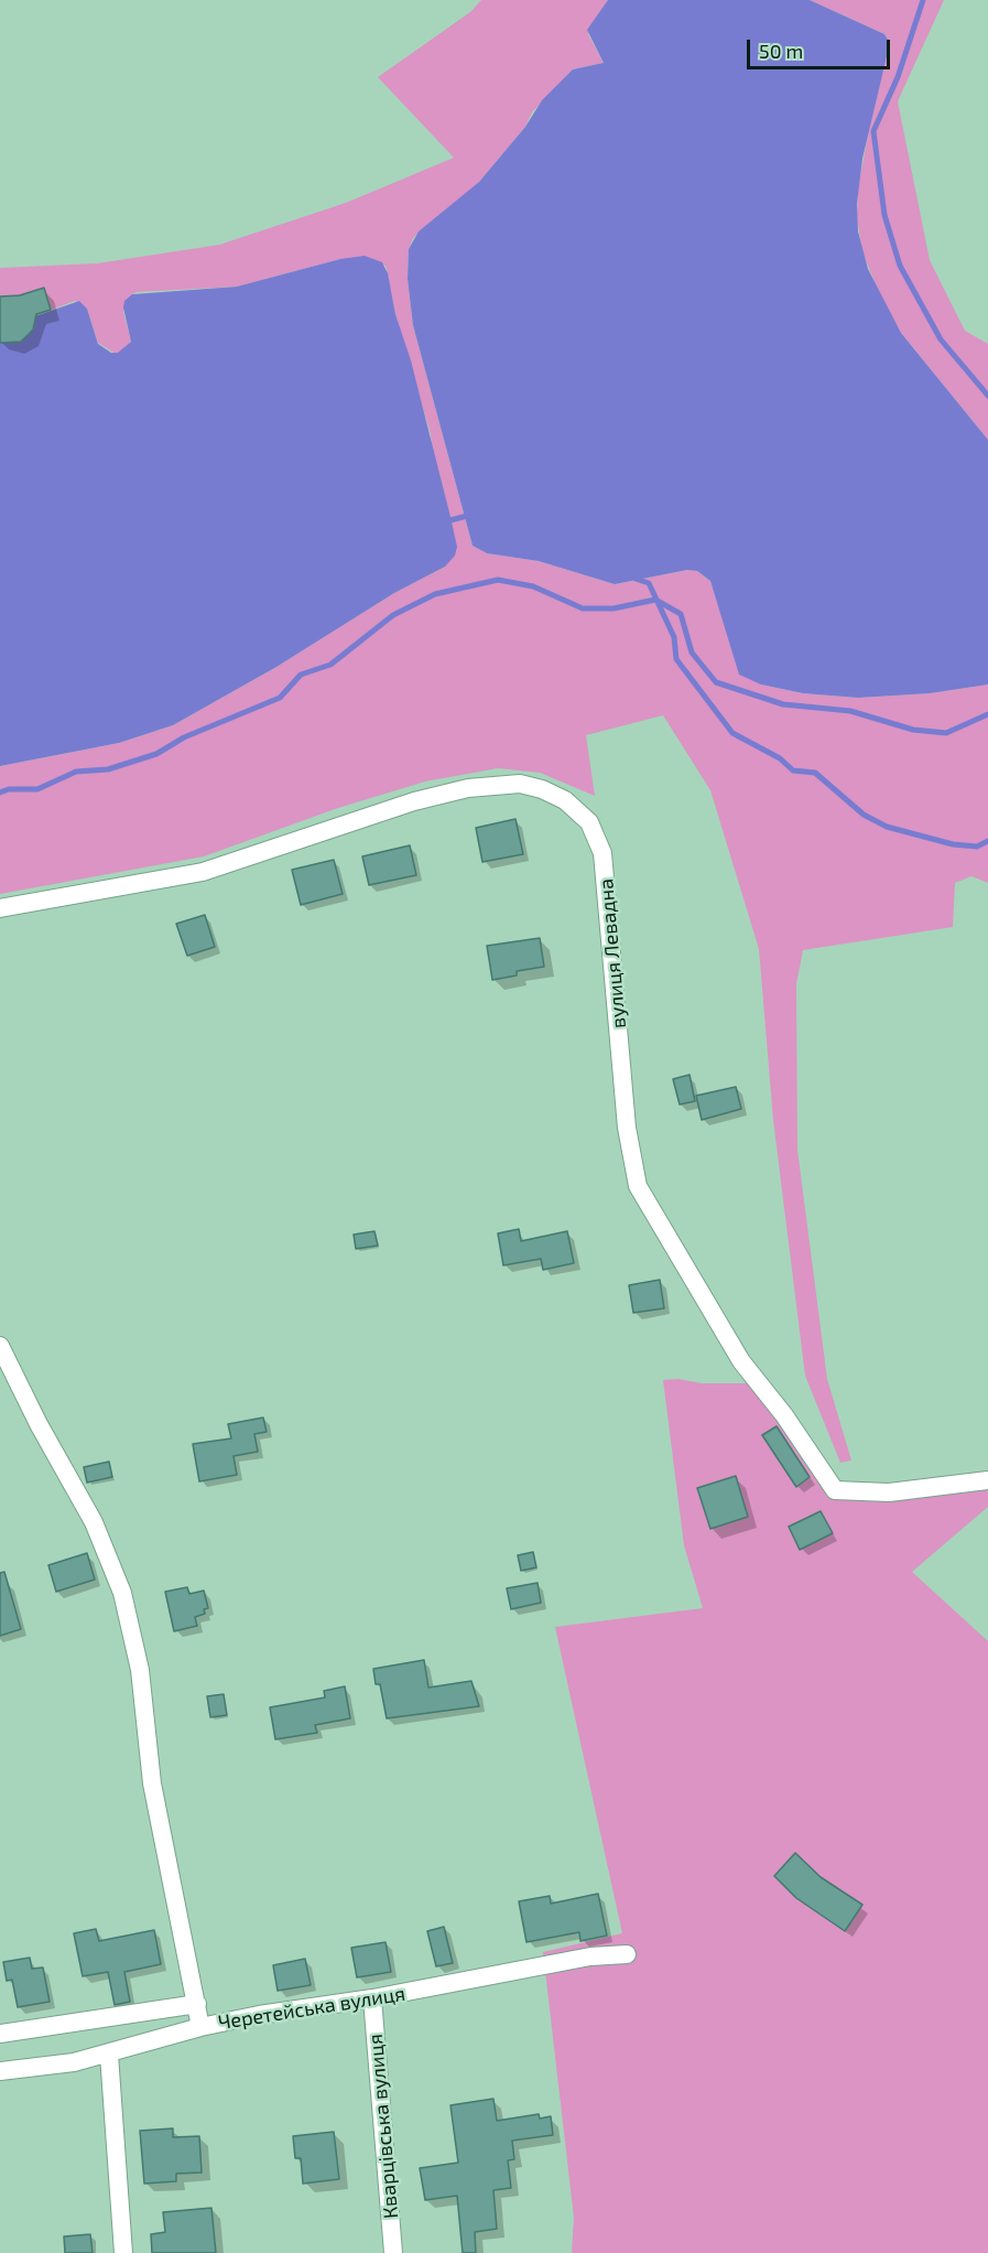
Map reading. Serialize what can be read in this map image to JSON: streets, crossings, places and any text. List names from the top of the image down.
{
  "streets": {
    "street": ["вулиця Левадна", "Черетейська вулиця", "Кварцівська вулиця"]
  },
  "crossings": [
    ["Черетейська вулиця", "Кварцівська вулиця"]
  ],
  "scale_bar": "50 m"
}
